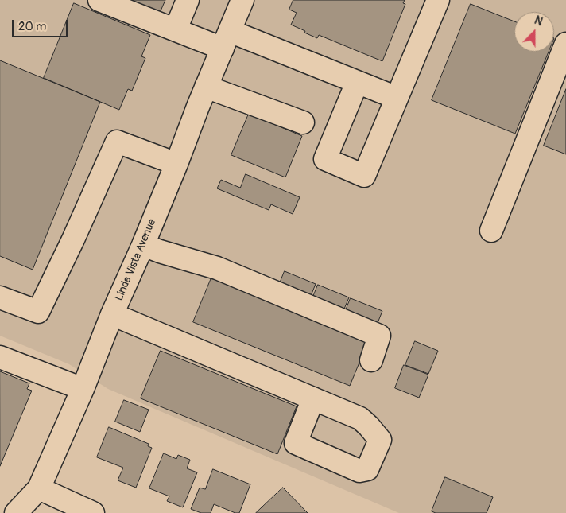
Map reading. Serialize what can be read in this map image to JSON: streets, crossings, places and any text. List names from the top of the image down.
{
  "streets": {
    "street": ["Linda Vista Avenue"]
  },
  "scale_bar": "20 m",
  "north": "top"
}
